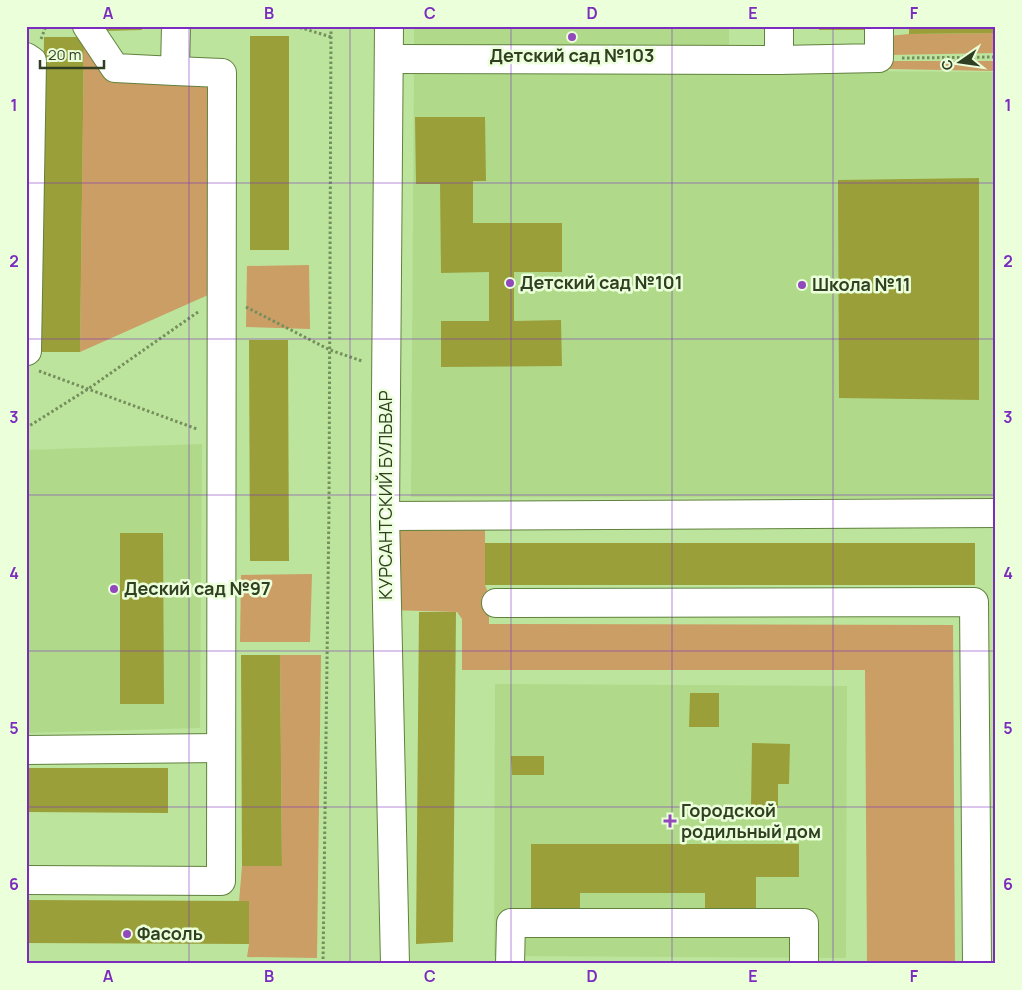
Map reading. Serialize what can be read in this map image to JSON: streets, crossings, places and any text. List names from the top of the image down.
{
  "streets": {
    "street": ["КУРСАНТСКИЙ БУЛЬВАР"]
  },
  "places": {
    "other": [
      "Детский сад №103",
      "Детский сад №101",
      "Школа №11",
      "Деский сад №97",
      "Фасоль"
    ],
    "health": ["Городской родильный дом"]
  },
  "scale_bar": "20 m",
  "north": "left",
  "grid": {
    "columns": [
      "A",
      "B",
      "C",
      "D",
      "E",
      "F"
    ],
    "rows": [
      "1",
      "2",
      "3",
      "4",
      "5",
      "6"
    ]
  }
}
